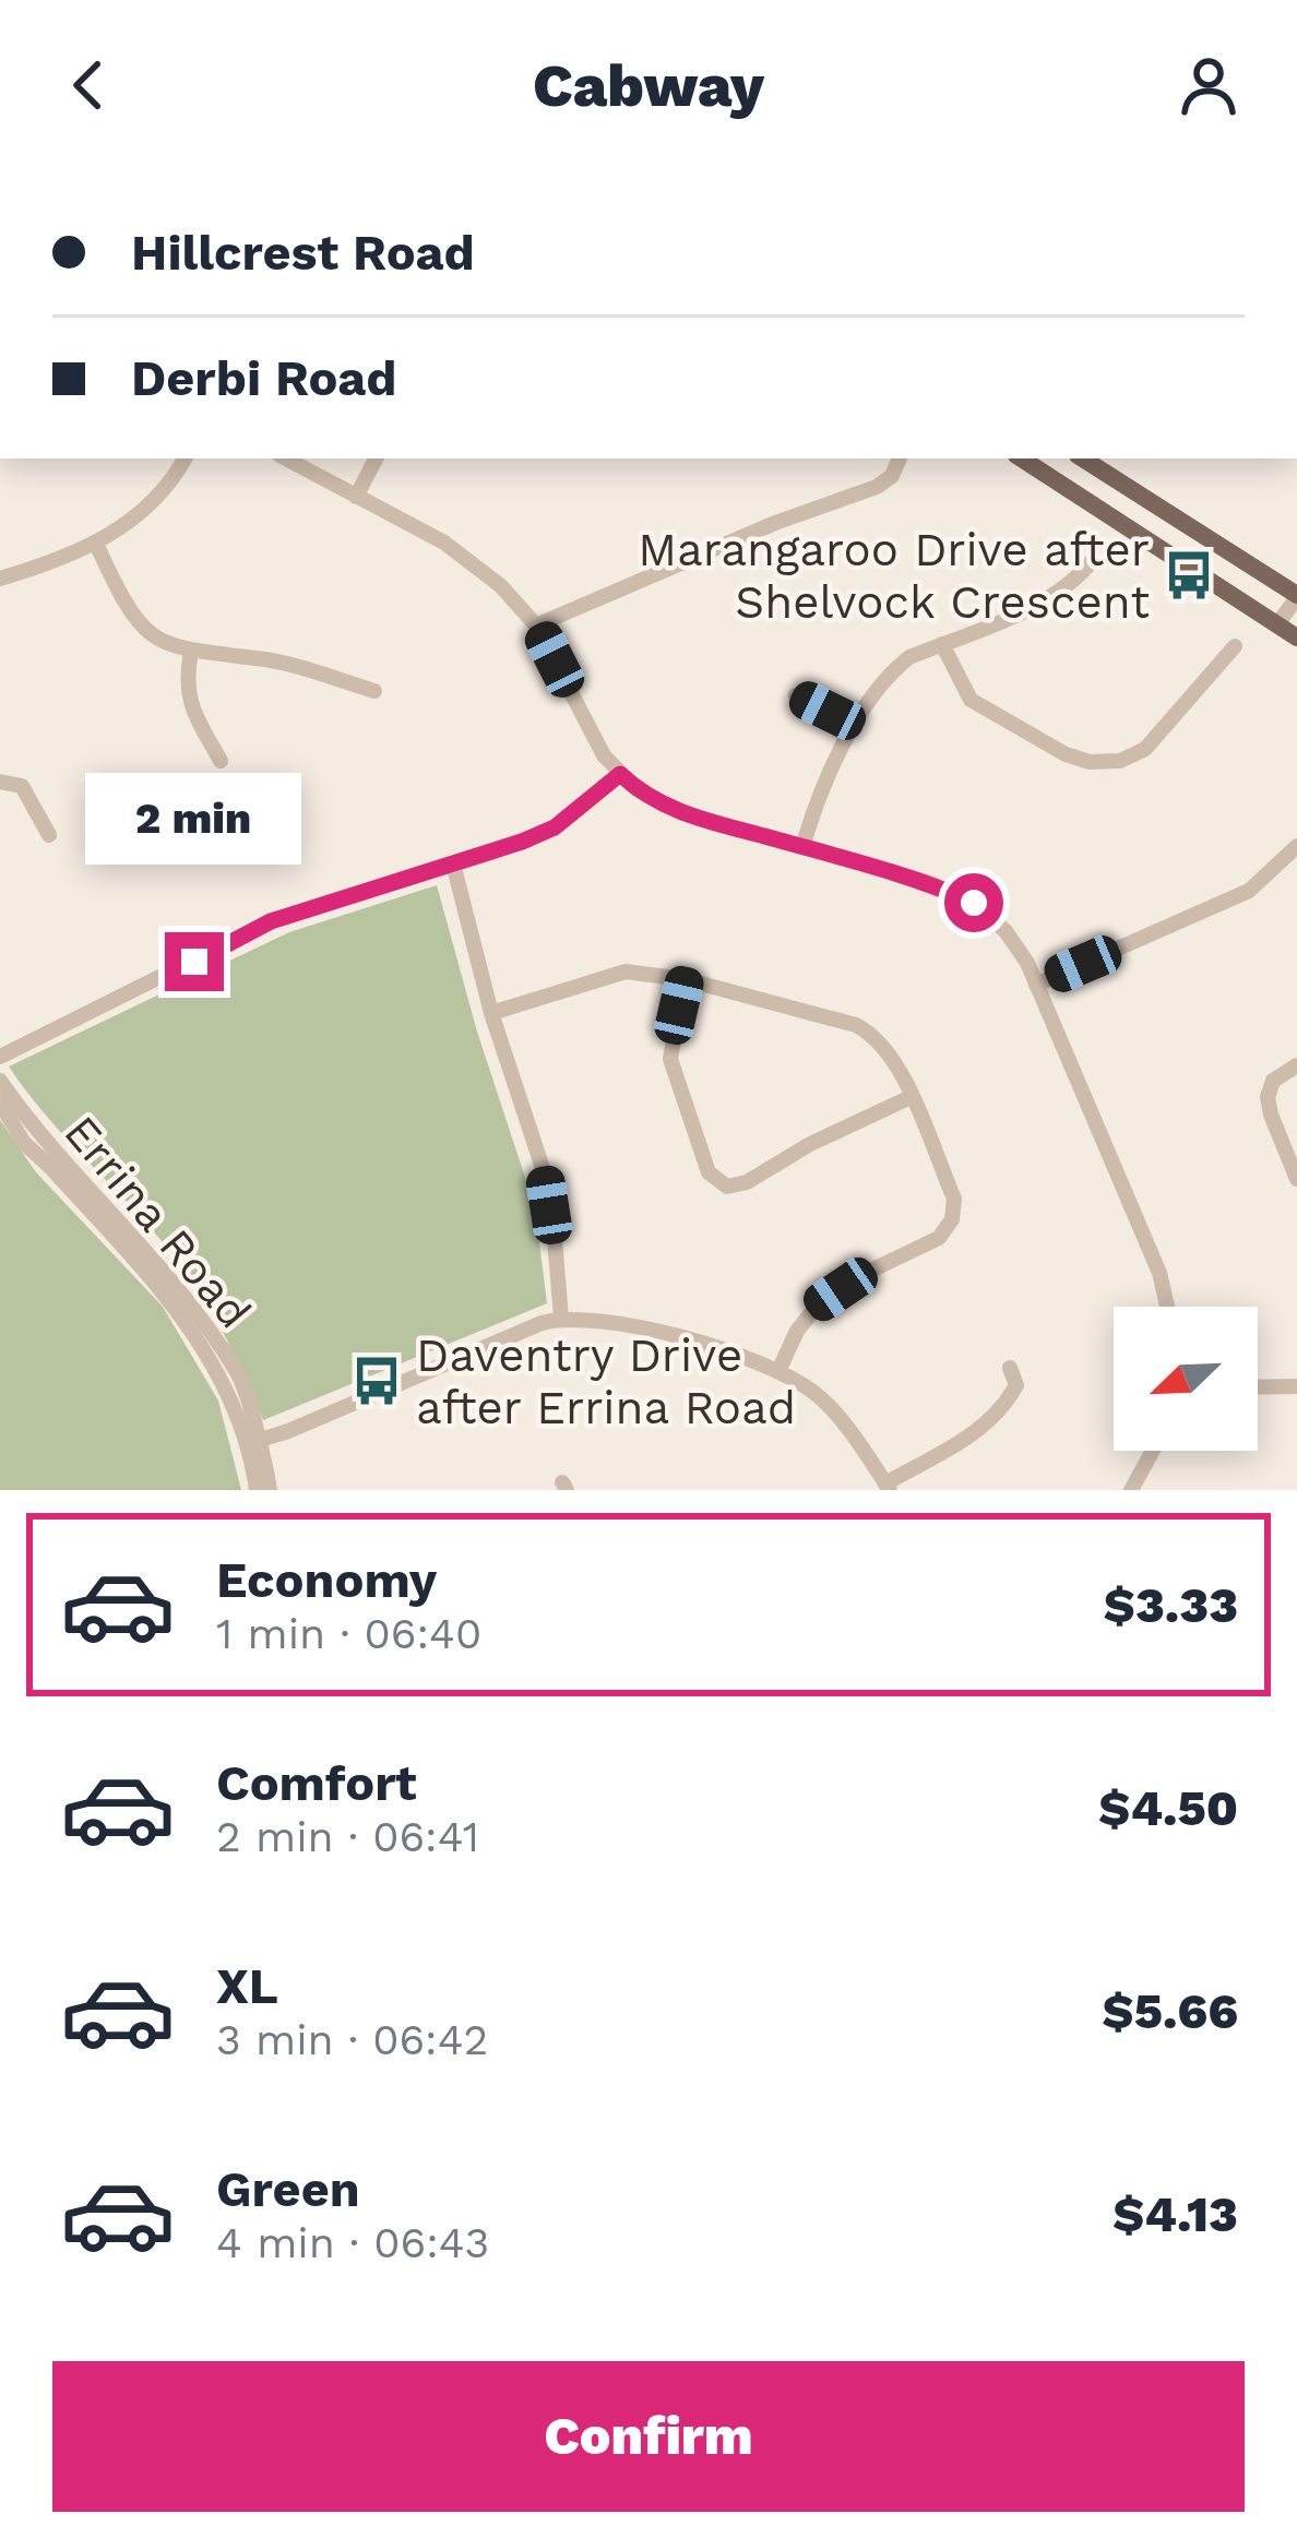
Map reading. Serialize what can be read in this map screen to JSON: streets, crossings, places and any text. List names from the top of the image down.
{
  "streets": {
    "street": ["Errina Road"]
  },
  "places": {
    "bus stop": ["Marangaroo Drive after Shelvock Crescent", "Daventry Drive after Errina Road"]
  },
  "north": "bottom left",
  "page": {
    "header": "Cabway",
    "banner": ["Hillcrest Road", "Derbi Road"],
    "bubble": "2 min",
    "list": [
      {
        "name": "Economy",
        "note": "1 min · 06:40",
        "value": "$3.33"
      },
      {
        "name": "Comfort",
        "note": "2 min · 06:41",
        "value": "$4.50"
      },
      {
        "name": "XL",
        "note": "3 min · 06:42",
        "value": "$5.66"
      },
      {
        "name": "Green",
        "note": "4 min · 06:43",
        "value": "$4.13"
      }
    ],
    "buttons": "Confirm"
  }
}
